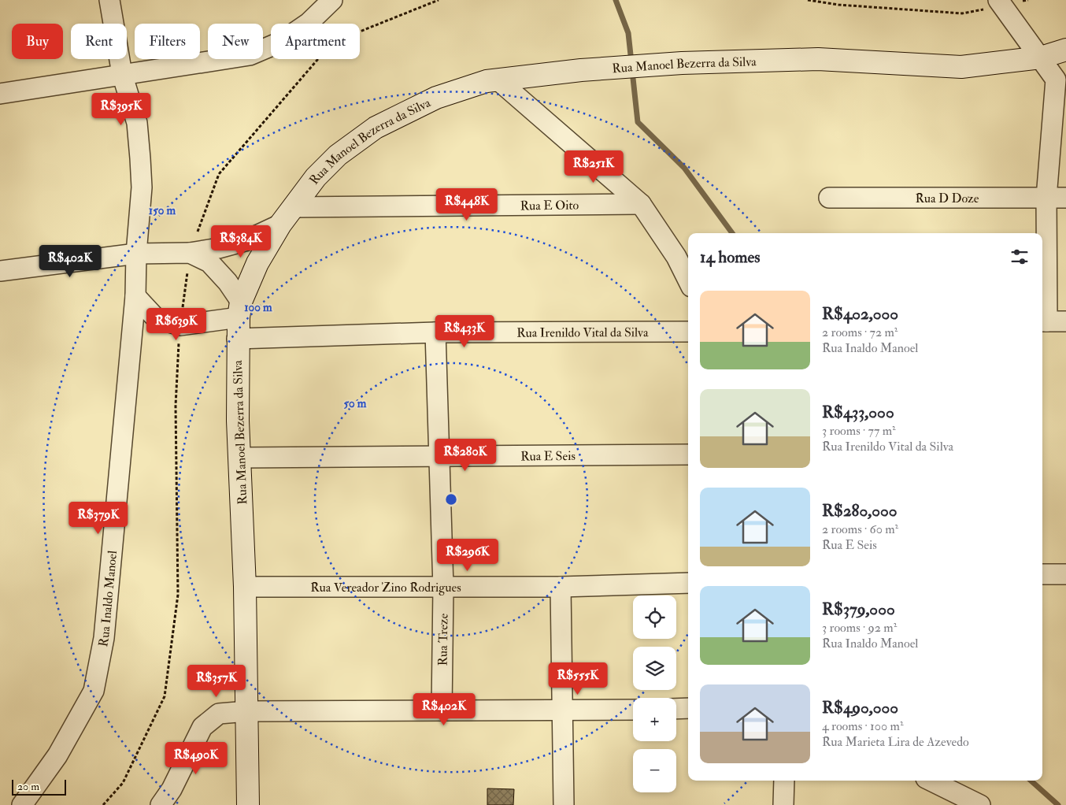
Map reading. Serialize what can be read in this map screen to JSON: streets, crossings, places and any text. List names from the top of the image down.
{
  "streets": {
    "street": [
      "Rua Manoel Bezerra da Silva",
      "Rua D Doze",
      "Rua E Oito",
      "Rua Irenildo Vital da Silva",
      "Rua E Seis",
      "Rua Vereador Zino Rodrigues",
      "Rua Inaldo Manoel",
      "Rua Treze"
    ]
  },
  "crossings": [
    ["Rua Manoel Bezerra da Silva", "Rua E Oito"],
    ["Rua Manoel Bezerra da Silva", "Rua Irenildo Vital da Silva"],
    ["Rua Manoel Bezerra da Silva", "Rua E Seis"],
    ["Rua Manoel Bezerra da Silva", "Rua Vereador Zino Rodrigues"],
    ["Rua Irenildo Vital da Silva", "Rua Treze"],
    ["Rua E Seis", "Rua Treze"],
    ["Rua Vereador Zino Rodrigues", "Rua Treze"]
  ],
  "scale_bar": "20 m",
  "page": {
    "chip": [
      "Buy",
      "Rent",
      "Filters",
      "New",
      "Apartment"
    ],
    "price": [
      "R$395K",
      "R$251K",
      "R$448K",
      "R$384K",
      "R$402K",
      "R$639K",
      "R$433K",
      "R$280K",
      "R$379K",
      "R$296K",
      "R$555K",
      "R$357K",
      "R$402K",
      "R$490K"
    ],
    "heading": "14 homes",
    "list": [
      {
        "name": "R$402,000",
        "note": "2 rooms · 72 m² · Rua Inaldo Manoel"
      },
      {
        "name": "R$433,000",
        "note": "3 rooms · 77 m² · Rua Irenildo Vital da Silva"
      },
      {
        "name": "R$280,000",
        "note": "2 rooms · 60 m² · Rua E Seis"
      },
      {
        "name": "R$379,000",
        "note": "3 rooms · 92 m² · Rua Inaldo Manoel"
      },
      {
        "name": "R$490,000",
        "note": "4 rooms · 100 m² · Rua Marieta Lira de Azevedo"
      }
    ],
    "map_buttons": ["+", "−"],
    "scale": "20 m"
  },
  "rings": ["150 m", "100 m", "50 m"]
}
